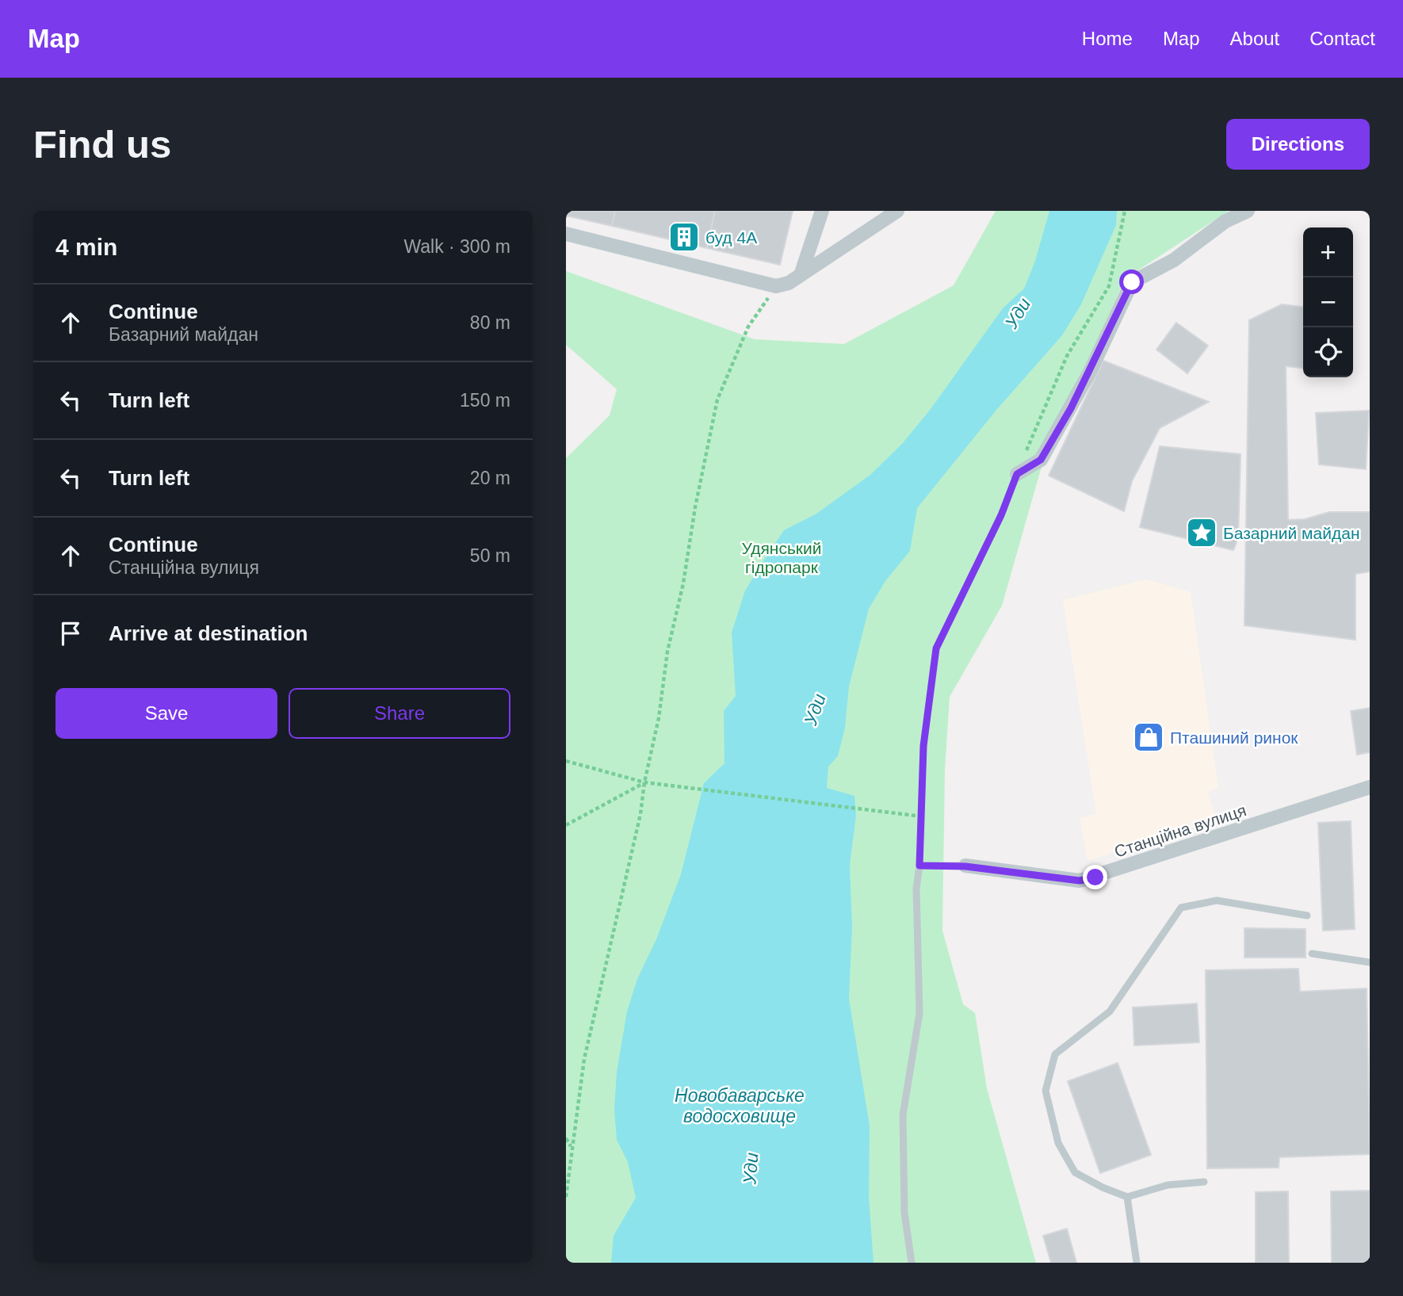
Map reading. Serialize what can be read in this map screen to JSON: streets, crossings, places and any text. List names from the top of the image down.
{
  "streets": {
    "street": ["Станційна вулиця"]
  },
  "water": ["Уди", "Новобаварське водосховище"],
  "parks": ["Удянський гідропарк"],
  "places": {
    "building": ["буд 4А"],
    "place": ["Базарний майдан"],
    "shop": ["Пташиний ринок"]
  },
  "page": {
    "header": "Map",
    "nav": [
      "Home",
      "Map",
      "About",
      "Contact"
    ],
    "buttons": [
      "Directions",
      ["Save", "Share"]
    ],
    "title": "Find us",
    "heading": ["4 min", "Walk · 300 m"],
    "map_buttons": ["+", "−"],
    "list": [
      ["Continue", "Базарний майдан", "80 m"],
      ["Turn left", "150 m"],
      ["Turn left", "20 m"],
      ["Continue", "Станційна вулиця", "50 m"],
      "Arrive at destination"
    ]
  }
}
